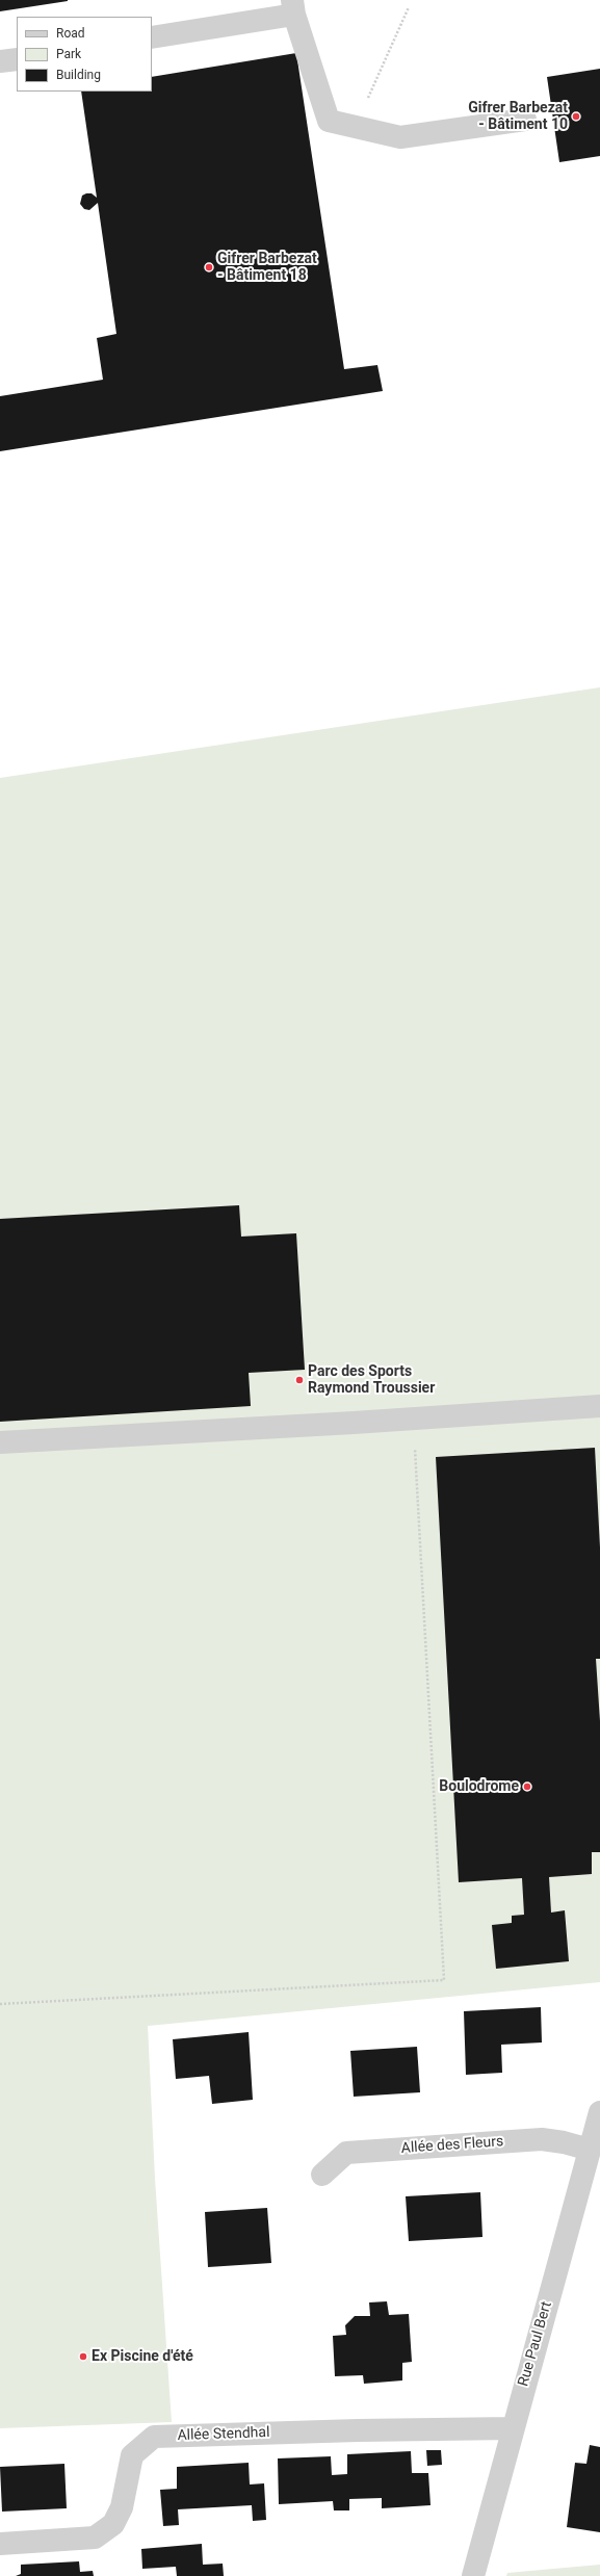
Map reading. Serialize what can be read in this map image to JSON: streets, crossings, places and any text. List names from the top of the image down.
{
  "streets": {
    "street": ["Allée des Fleurs", "Rue Paul Bert", "Allée Stendhal"]
  },
  "crossings": [
    ["Allée des Fleurs", "Rue Paul Bert"],
    ["Rue Paul Bert", "Allée Stendhal"]
  ],
  "places": [
    "Gifrer Barbezat - Bâtiment 10",
    "Gifrer Barbezat - Bâtiment 18",
    "Parc des Sports Raymond Troussier",
    "Boulodrome",
    "Ex Piscine d'été"
  ],
  "legend": ["Road", "Park", "Building"]
}
